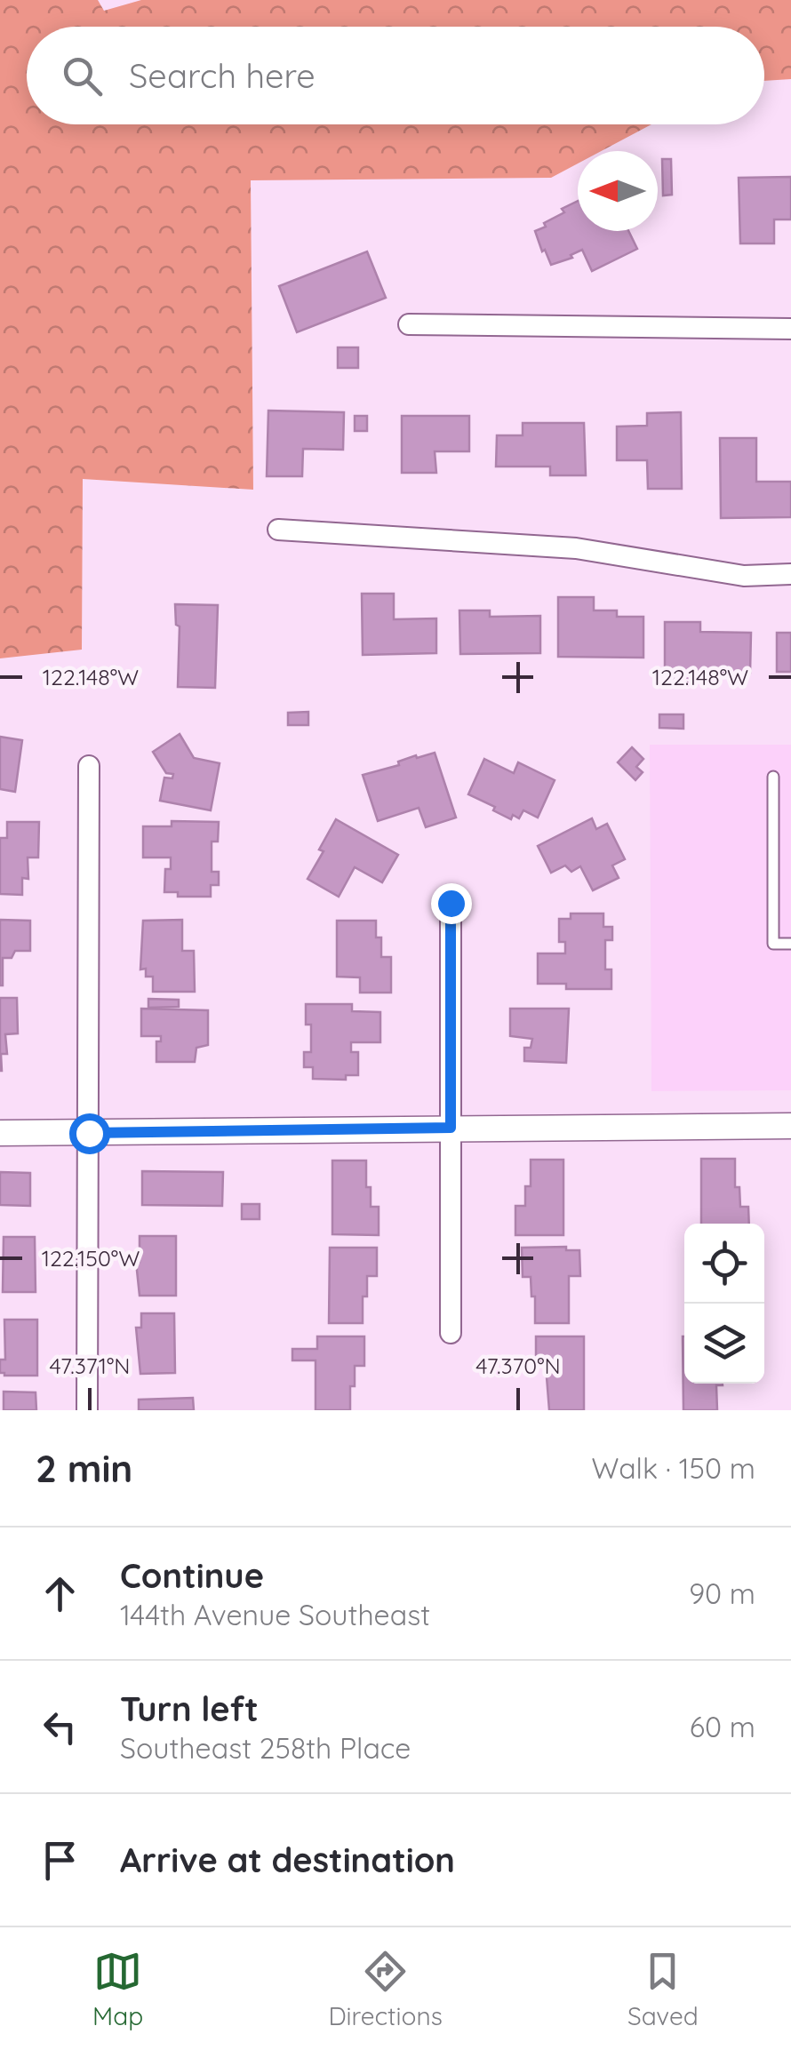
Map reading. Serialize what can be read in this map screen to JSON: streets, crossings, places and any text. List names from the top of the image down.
{
  "north": "left",
  "page": {
    "search": "Search here",
    "heading": ["2 min", "Walk · 150 m"],
    "list": [
      ["Continue", "144th Avenue Southeast", "90 m"],
      ["Turn left", "Southeast 258th Place", "60 m"],
      "Arrive at destination"
    ],
    "nav": ["Map", "Directions", "Saved"]
  },
  "coordinates": [
    "122.148°W",
    "122.150°W",
    "47.371°N",
    "47.370°N"
  ]
}
